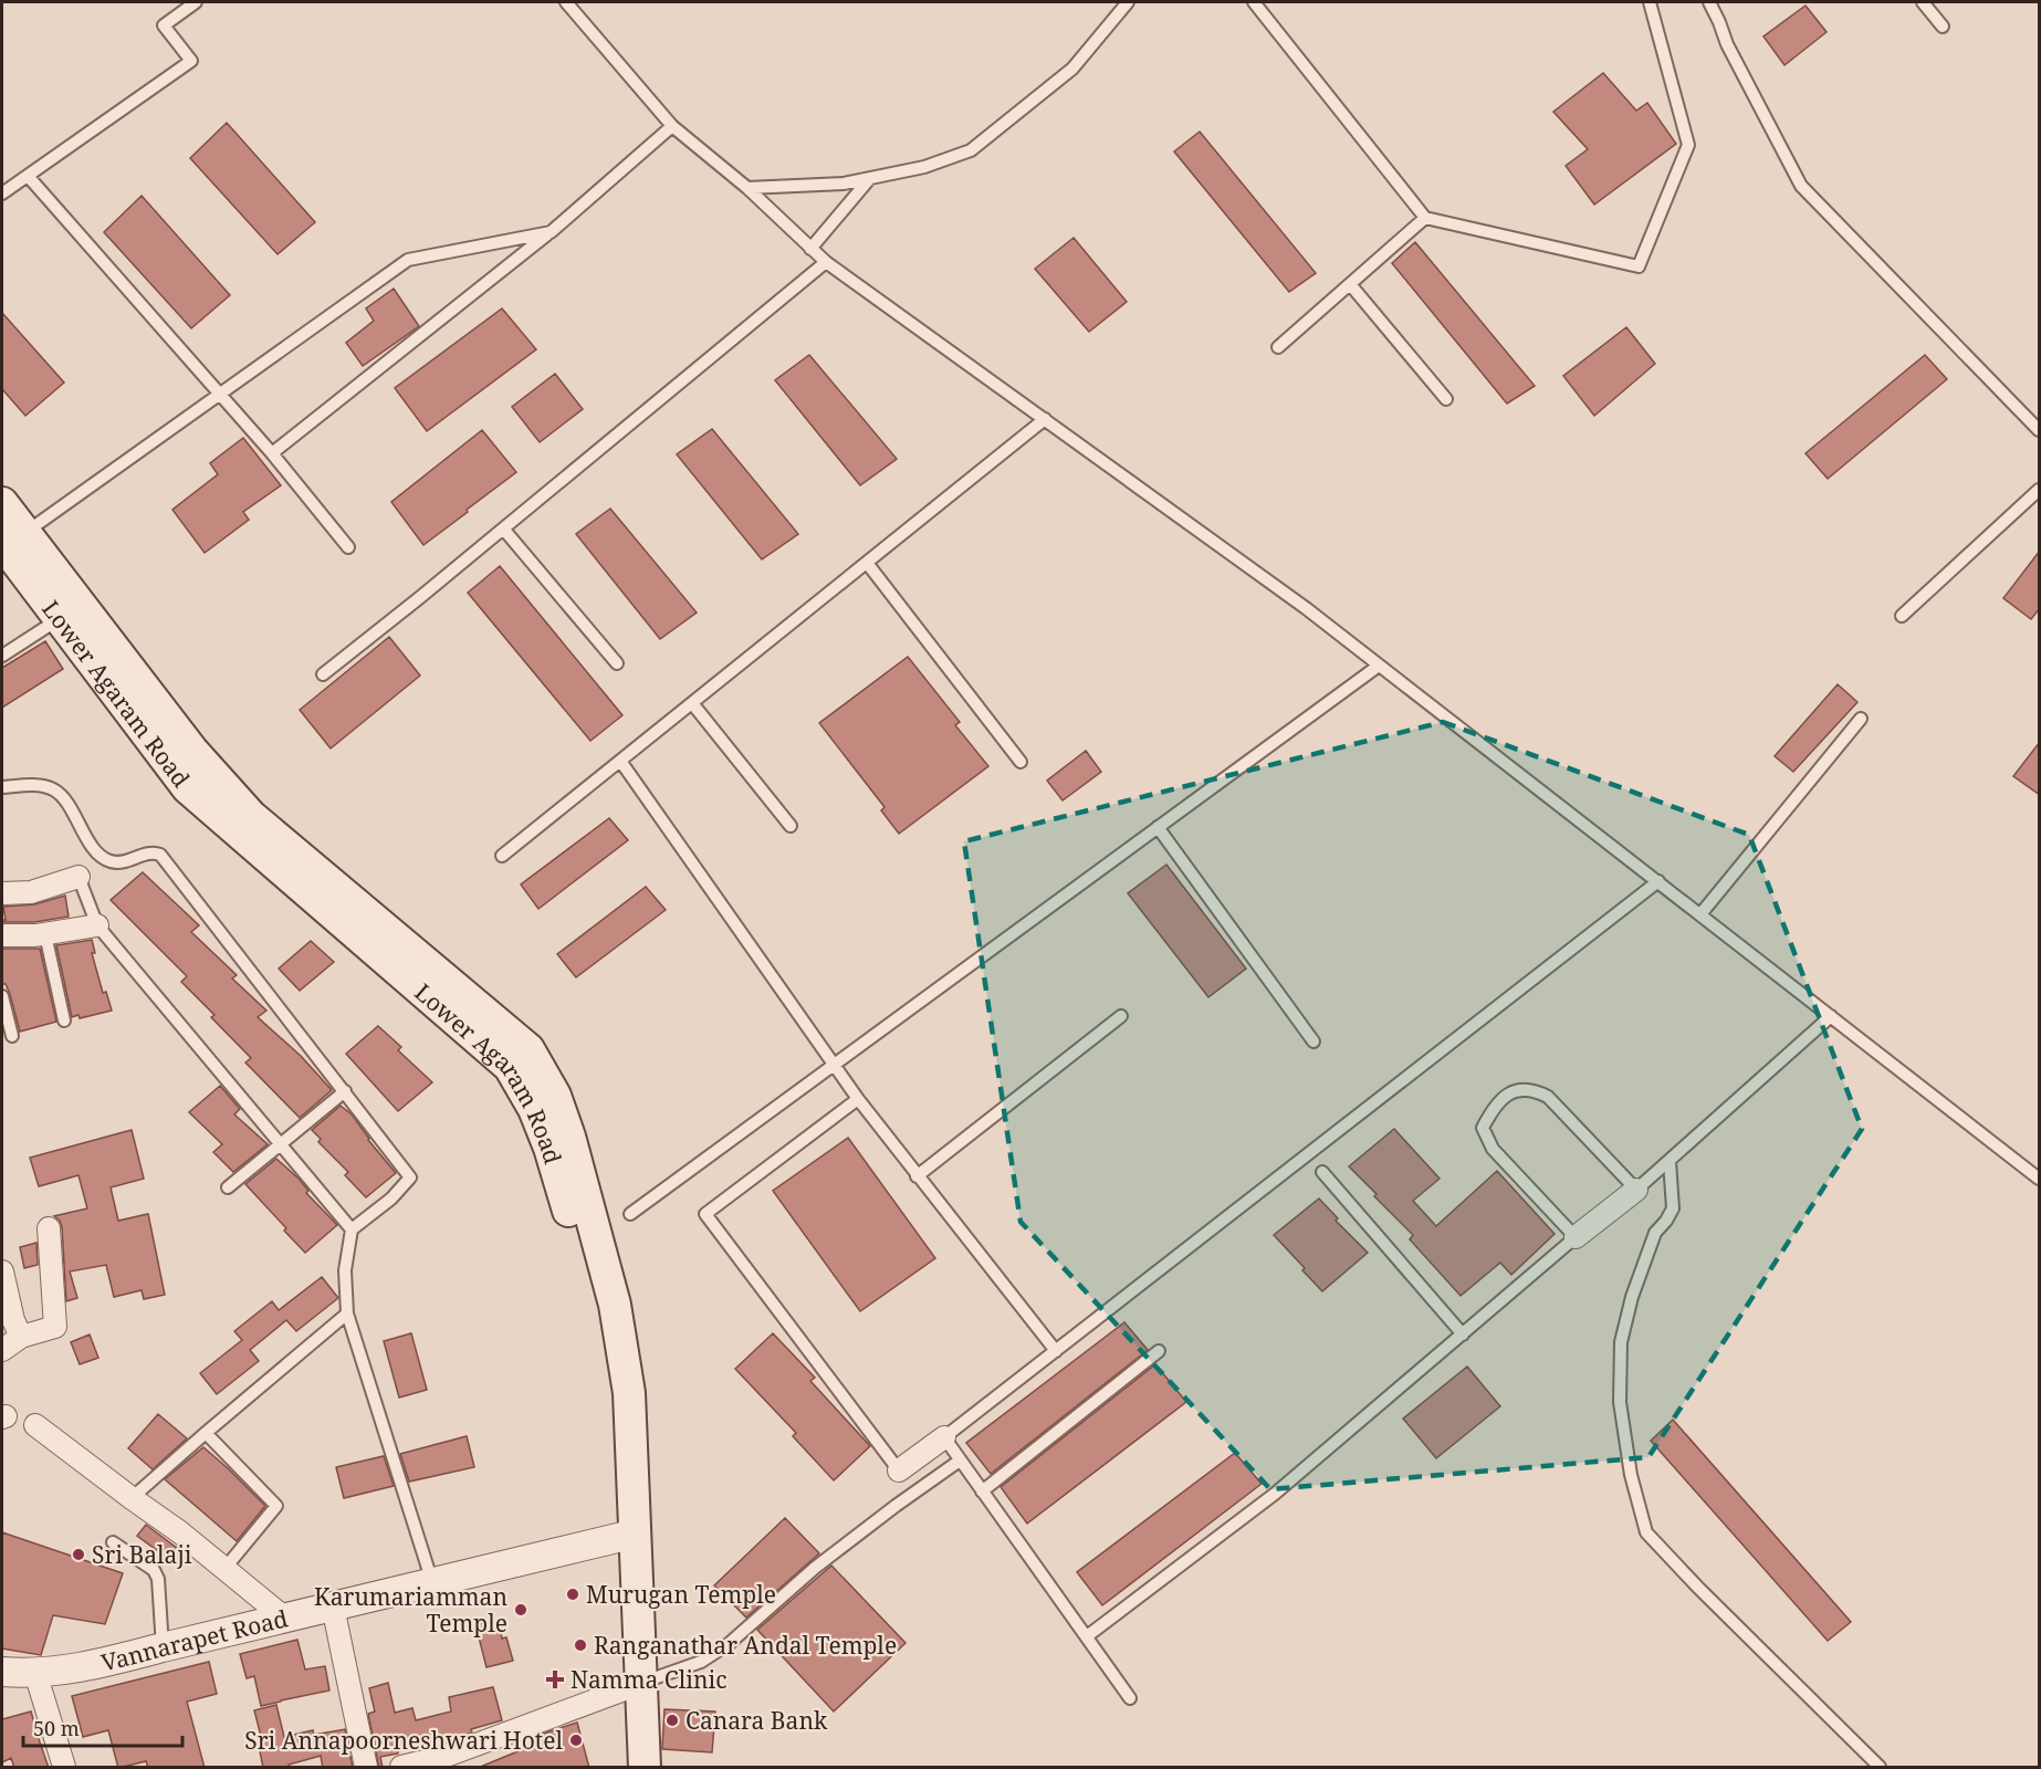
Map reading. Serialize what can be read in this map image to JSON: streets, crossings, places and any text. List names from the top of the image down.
{
  "streets": {
    "main road": ["Lower Agaram Road"],
    "street": ["Vannarapet Road"]
  },
  "crossings": [
    ["Lower Agaram Road", "Vannarapet Road"]
  ],
  "places": {
    "other": [
      "Sri Balaji",
      "Murugan Temple",
      "Karumariamman Temple",
      "Ranganathar Andal Temple",
      "Canara Bank",
      "Sri Annapoorneshwari Hotel"
    ],
    "health": ["Namma Clinic"]
  },
  "scale_bar": "50 m"
}
